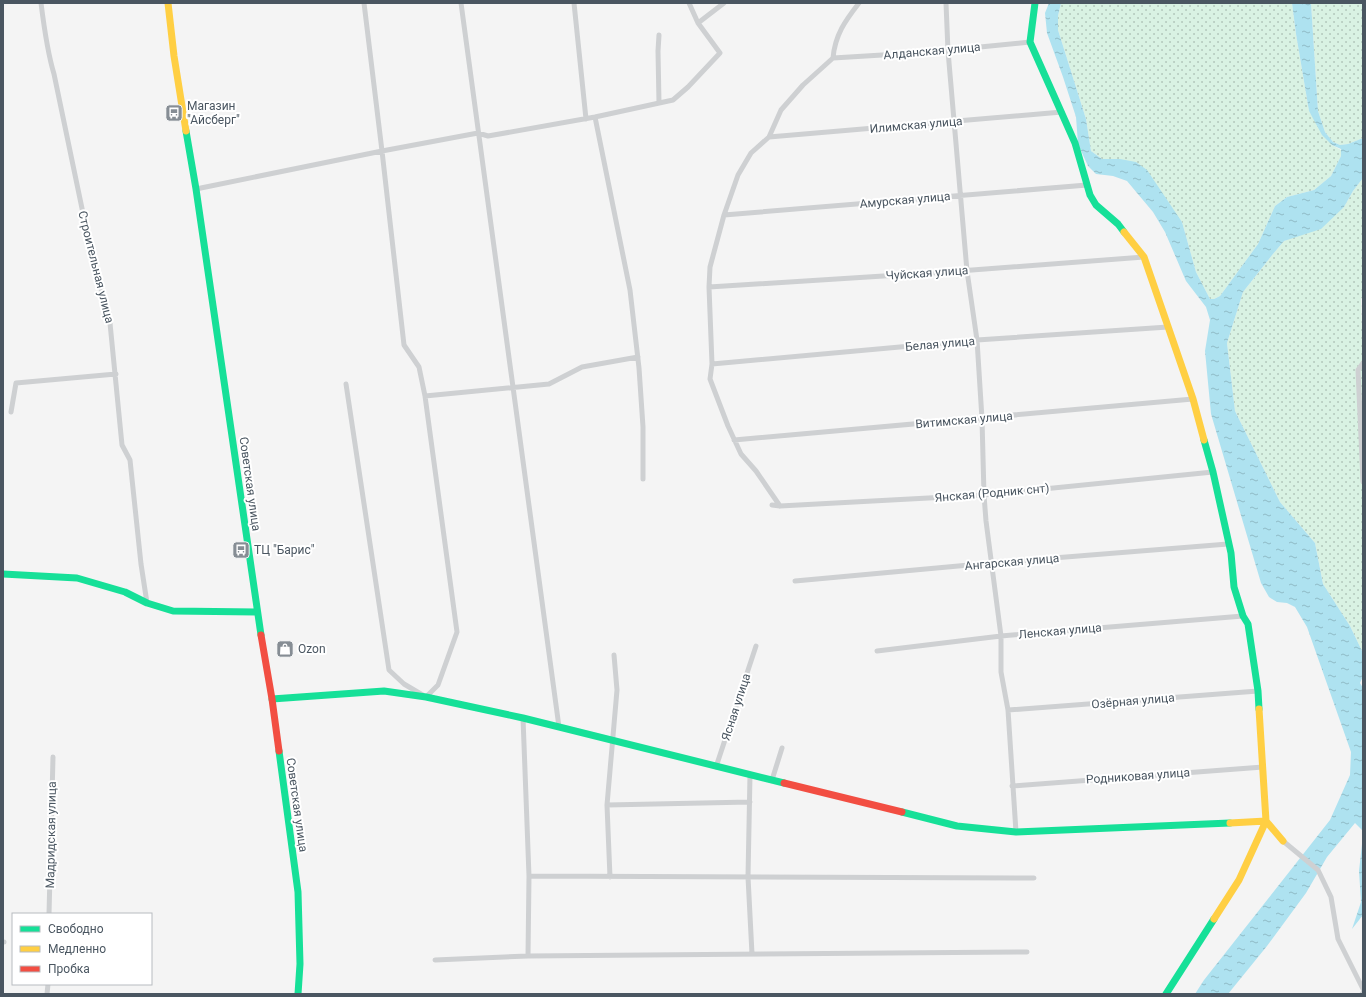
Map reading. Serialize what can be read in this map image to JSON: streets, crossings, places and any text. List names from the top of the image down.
{
  "streets": {
    "street": [
      "Алданская улица",
      "Илимская улица",
      "Амурская улица",
      "Строительная улица",
      "Чуйская улица",
      "Белая улица",
      "Витимская улица",
      "Советская улица",
      "Янская (Родник снт)",
      "Ангарская улица",
      "Ленская улица",
      "Озёрная улица",
      "Ясная улица",
      "Родниковая улица",
      "Мадридская улица"
    ]
  },
  "places": {
    "bus stop": ["Магазин \"Айсберг\"", "ТЦ \"Барис\""],
    "shop": ["Ozon"]
  },
  "legend": ["Свободно", "Медленно", "Пробка"]
}
